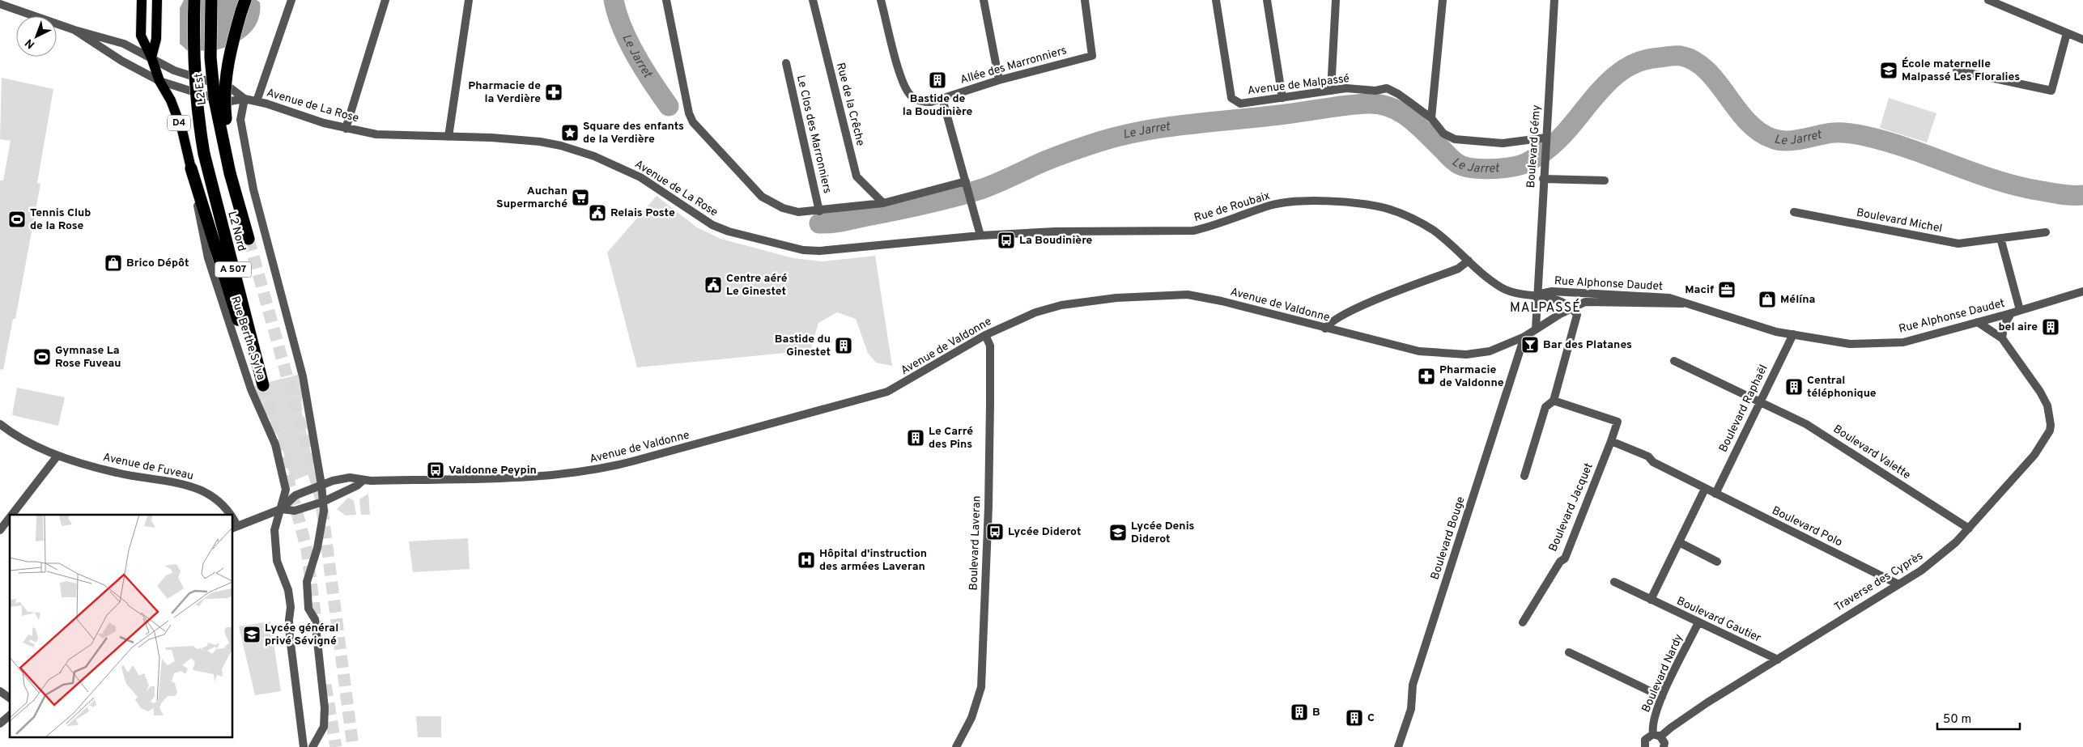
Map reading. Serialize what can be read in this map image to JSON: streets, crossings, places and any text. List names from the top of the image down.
{
  "streets": {
    "highway": ["L2 Est", "L2 Nord", "A 507"],
    "main road": ["D4", "Rue Berthe Sylva"],
    "street": [
      "Allée des Marronniers",
      "Avenue de Malpassé",
      "Rue de la Crêche",
      "Avenue de La Rose",
      "Le Clos des Marronniers",
      "Boulevard Gémy",
      "Rue de Roubaix",
      "Boulevard Michel",
      "Rue Alphonse Daudet",
      "Avenue de Valdonne",
      "Boulevard Raphaël",
      "Boulevard Valette",
      "Avenue de Fuveau",
      "Boulevard Jacquet",
      "Boulevard Polo",
      "Boulevard Bouge",
      "Boulevard Laveran",
      "Traverse des Cyprès",
      "Boulevard Gautier",
      "Boulevard Nardy"
    ]
  },
  "crossings": [
    ["Avenue de Malpassé", "Boulevard Gémy"],
    ["L2 Est", "L2 Nord"],
    ["Avenue de La Rose", "Rue de Roubaix"],
    ["D4", "Avenue de Valdonne"],
    ["D4", "Rue Berthe Sylva"],
    ["Boulevard Gémy", "Rue de Roubaix"],
    ["Boulevard Gémy", "Rue Alphonse Daudet"],
    ["Rue de Roubaix", "Rue Alphonse Daudet"],
    ["L2 Nord", "Rue Berthe Sylva"],
    ["Rue Alphonse Daudet", "Avenue de Valdonne"],
    ["Rue Alphonse Daudet", "Boulevard Raphaël"],
    ["Rue Alphonse Daudet", "Traverse des Cyprès"],
    ["Avenue de Valdonne", "Rue Berthe Sylva"],
    ["Avenue de Valdonne", "Boulevard Bouge"],
    ["Avenue de Valdonne", "Boulevard Laveran"],
    ["Boulevard Raphaël", "Boulevard Valette"],
    ["Boulevard Raphaël", "Boulevard Polo"],
    ["Boulevard Valette", "Traverse des Cyprès"],
    ["Boulevard Jacquet", "Boulevard Polo"],
    ["Boulevard Polo", "Traverse des Cyprès"],
    ["Traverse des Cyprès", "Boulevard Gautier"],
    ["Traverse des Cyprès", "Boulevard Nardy"],
    ["Boulevard Gautier", "Boulevard Nardy"]
  ],
  "districts": ["MALPASSÉ"],
  "water": ["Le Jarret"],
  "places": {
    "school or university": ["École maternelle Malpassé Les Floralies", "Lycée Denis Diderot", "Lycée général privé Sévigné"],
    "building": [
      "Bastide de la Boudinière",
      "bel aire",
      "Bastide du Ginestet",
      "Central téléphonique",
      "Le Carré des Pins",
      "B",
      "C"
    ],
    "pharmacy": ["Pharmacie de la Verdière", "Pharmacie de Valdonne"],
    "place": ["Square des enfants de la Verdière"],
    "supermarket": ["Auchan Supermarché"],
    "public building": ["Relais Poste", "Centre aéré Le Ginestet"],
    "sports": ["Tennis Club de la Rose", "Gymnase La Rose Fuveau"],
    "bus stop": ["La Boudinière", "Valdonne Peypin", "Lycée Diderot"],
    "shop": ["Brico Dépôt", "Mélína"],
    "office": ["Macif"],
    "bar": ["Bar des Platanes"],
    "hospital": ["Hôpital d'instruction des armées Laveran"]
  },
  "scale_bar": "50 m",
  "north": "bottom left"
}
